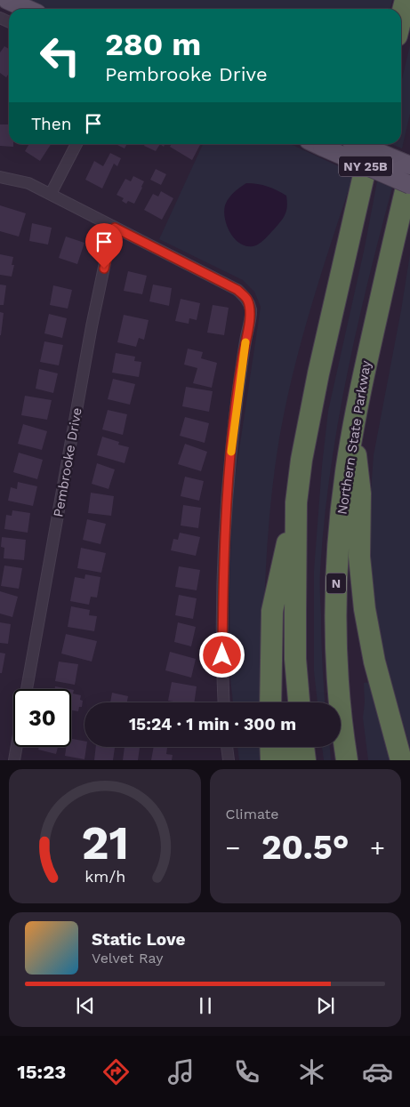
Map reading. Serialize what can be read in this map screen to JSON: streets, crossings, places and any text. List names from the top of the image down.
{
  "streets": {
    "highway": ["Northern State Parkway", "N"],
    "main road": ["NY 25B"],
    "street": ["Pembrooke Drive"]
  },
  "page": {
    "turn": ["280 m", "Pembrooke Drive"],
    "then": "Then",
    "limit": "30",
    "trip": "15:24 · 1 min · 300 m",
    "tile": "Climate",
    "heat": ["−", "20.5°", "+"],
    "song": ["Static Love", "Velvet Ray"],
    "tabs": "15:23",
    "gauge": ["21", "km/h"]
  }
}
